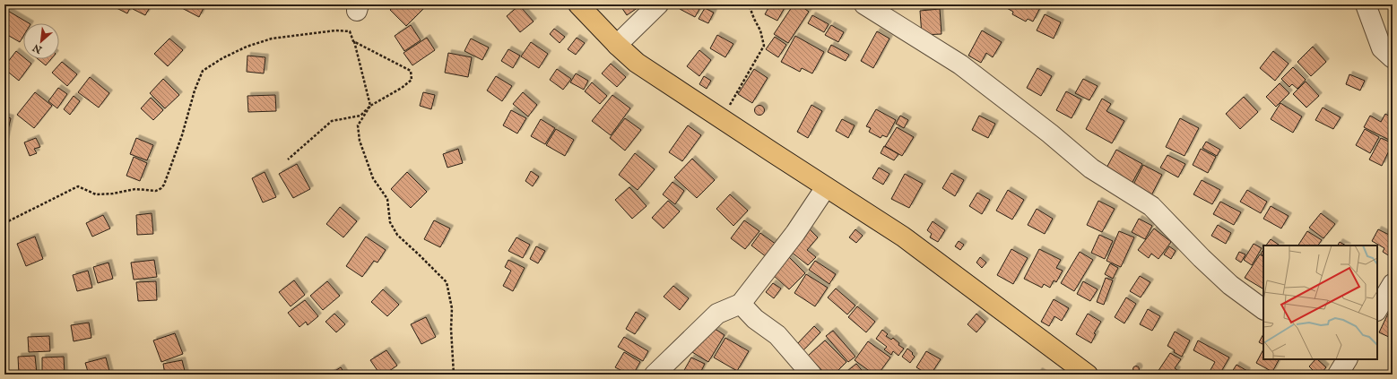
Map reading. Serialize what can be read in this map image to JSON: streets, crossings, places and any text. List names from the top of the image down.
{
  "north": "bottom left"
}
